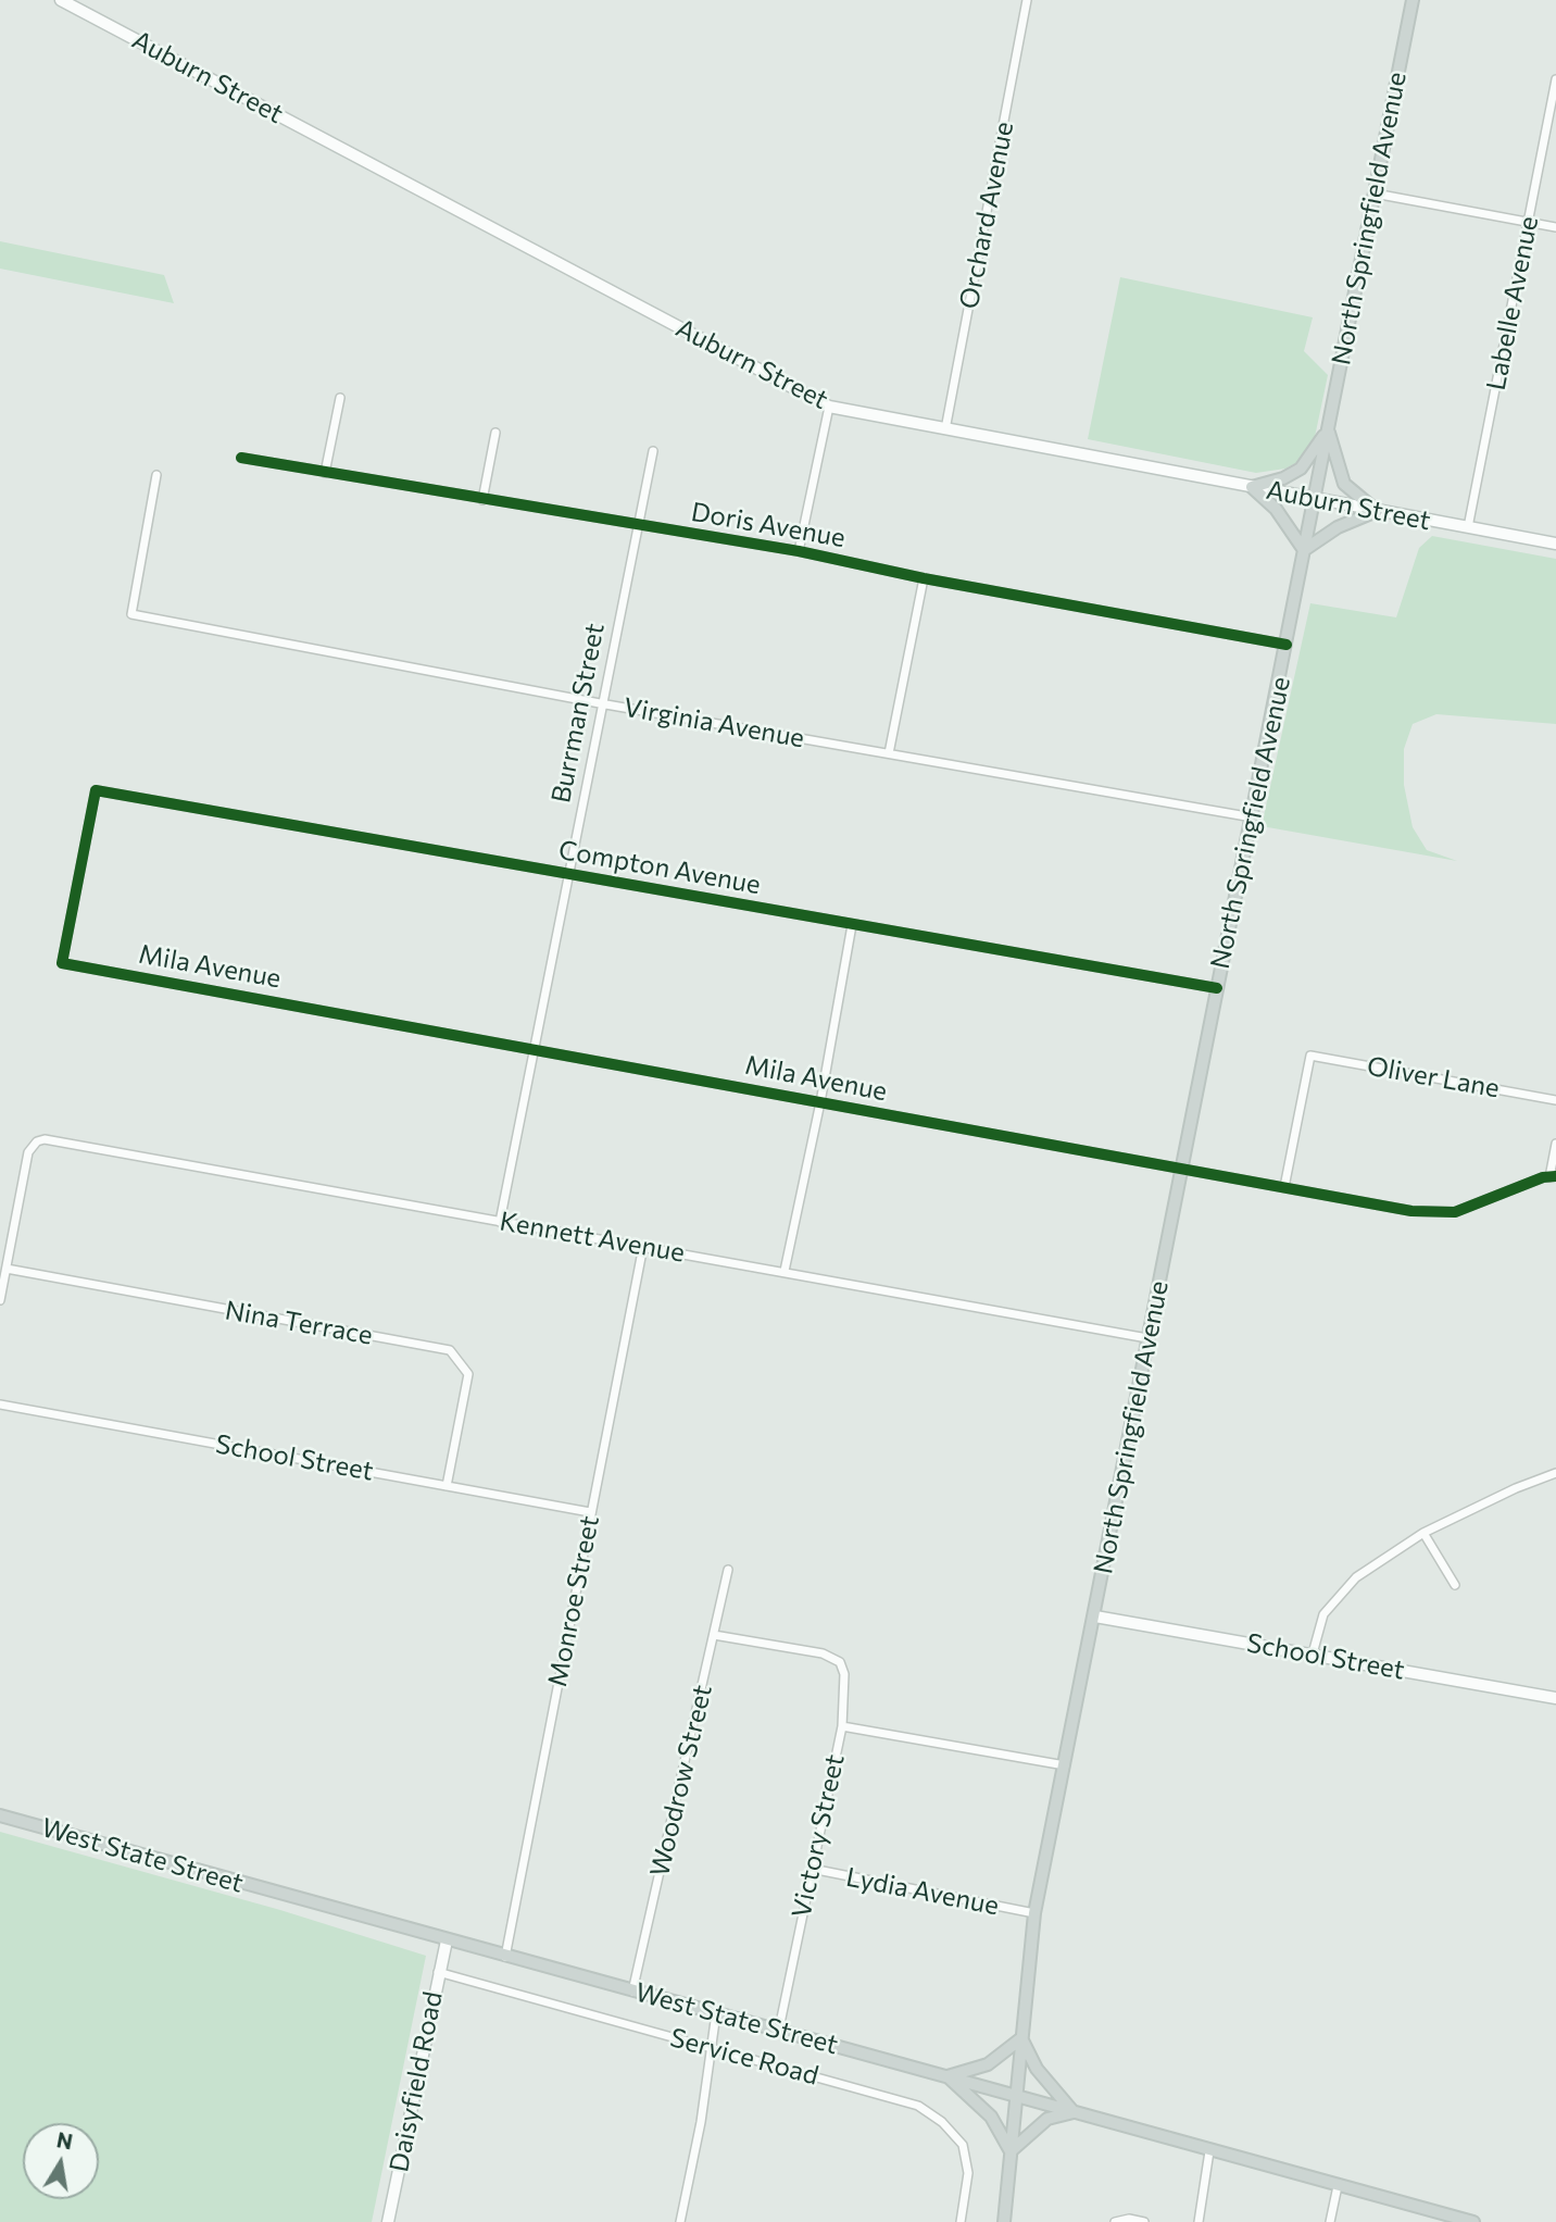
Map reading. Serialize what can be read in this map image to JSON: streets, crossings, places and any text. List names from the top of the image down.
{
  "streets": {
    "main road": [
      "Auburn Street",
      "North Springfield Avenue",
      "School Street",
      "West State Street",
      "Daisyfield Road"
    ],
    "street": [
      "Orchard Avenue",
      "Labelle Avenue",
      "Doris Avenue",
      "Burrman Street",
      "Virginia Avenue",
      "Compton Avenue",
      "Mila Avenue",
      "Oliver Lane",
      "Kennett Avenue",
      "Nina Terrace",
      "Monroe Street",
      "Woodrow Street",
      "Victory Street",
      "Lydia Avenue",
      "Service Road"
    ]
  },
  "crossings": [
    ["Auburn Street", "Orchard Avenue"],
    ["Auburn Street", "North Springfield Avenue"],
    ["Auburn Street", "Labelle Avenue"],
    ["North Springfield Avenue", "Doris Avenue"],
    ["North Springfield Avenue", "Virginia Avenue"],
    ["North Springfield Avenue", "Compton Avenue"],
    ["North Springfield Avenue", "Mila Avenue"],
    ["North Springfield Avenue", "Kennett Avenue"],
    ["North Springfield Avenue", "School Street"],
    ["North Springfield Avenue", "West State Street"],
    ["North Springfield Avenue", "Lydia Avenue"],
    ["Doris Avenue", "Burrman Street"],
    ["Burrman Street", "Virginia Avenue"],
    ["Burrman Street", "Compton Avenue"],
    ["Burrman Street", "Mila Avenue"],
    ["Burrman Street", "Kennett Avenue"],
    ["Compton Avenue", "Mila Avenue"],
    ["Mila Avenue", "Oliver Lane"],
    ["Kennett Avenue", "Nina Terrace"],
    ["Kennett Avenue", "Monroe Street"],
    ["Nina Terrace", "School Street"],
    ["School Street", "Monroe Street"],
    ["Monroe Street", "West State Street"],
    ["Woodrow Street", "Victory Street"],
    ["Woodrow Street", "West State Street"],
    ["Victory Street", "West State Street"],
    ["Victory Street", "Lydia Avenue"],
    ["West State Street", "Daisyfield Road"],
    ["Service Road", "Daisyfield Road"]
  ],
  "north": "top"
}
